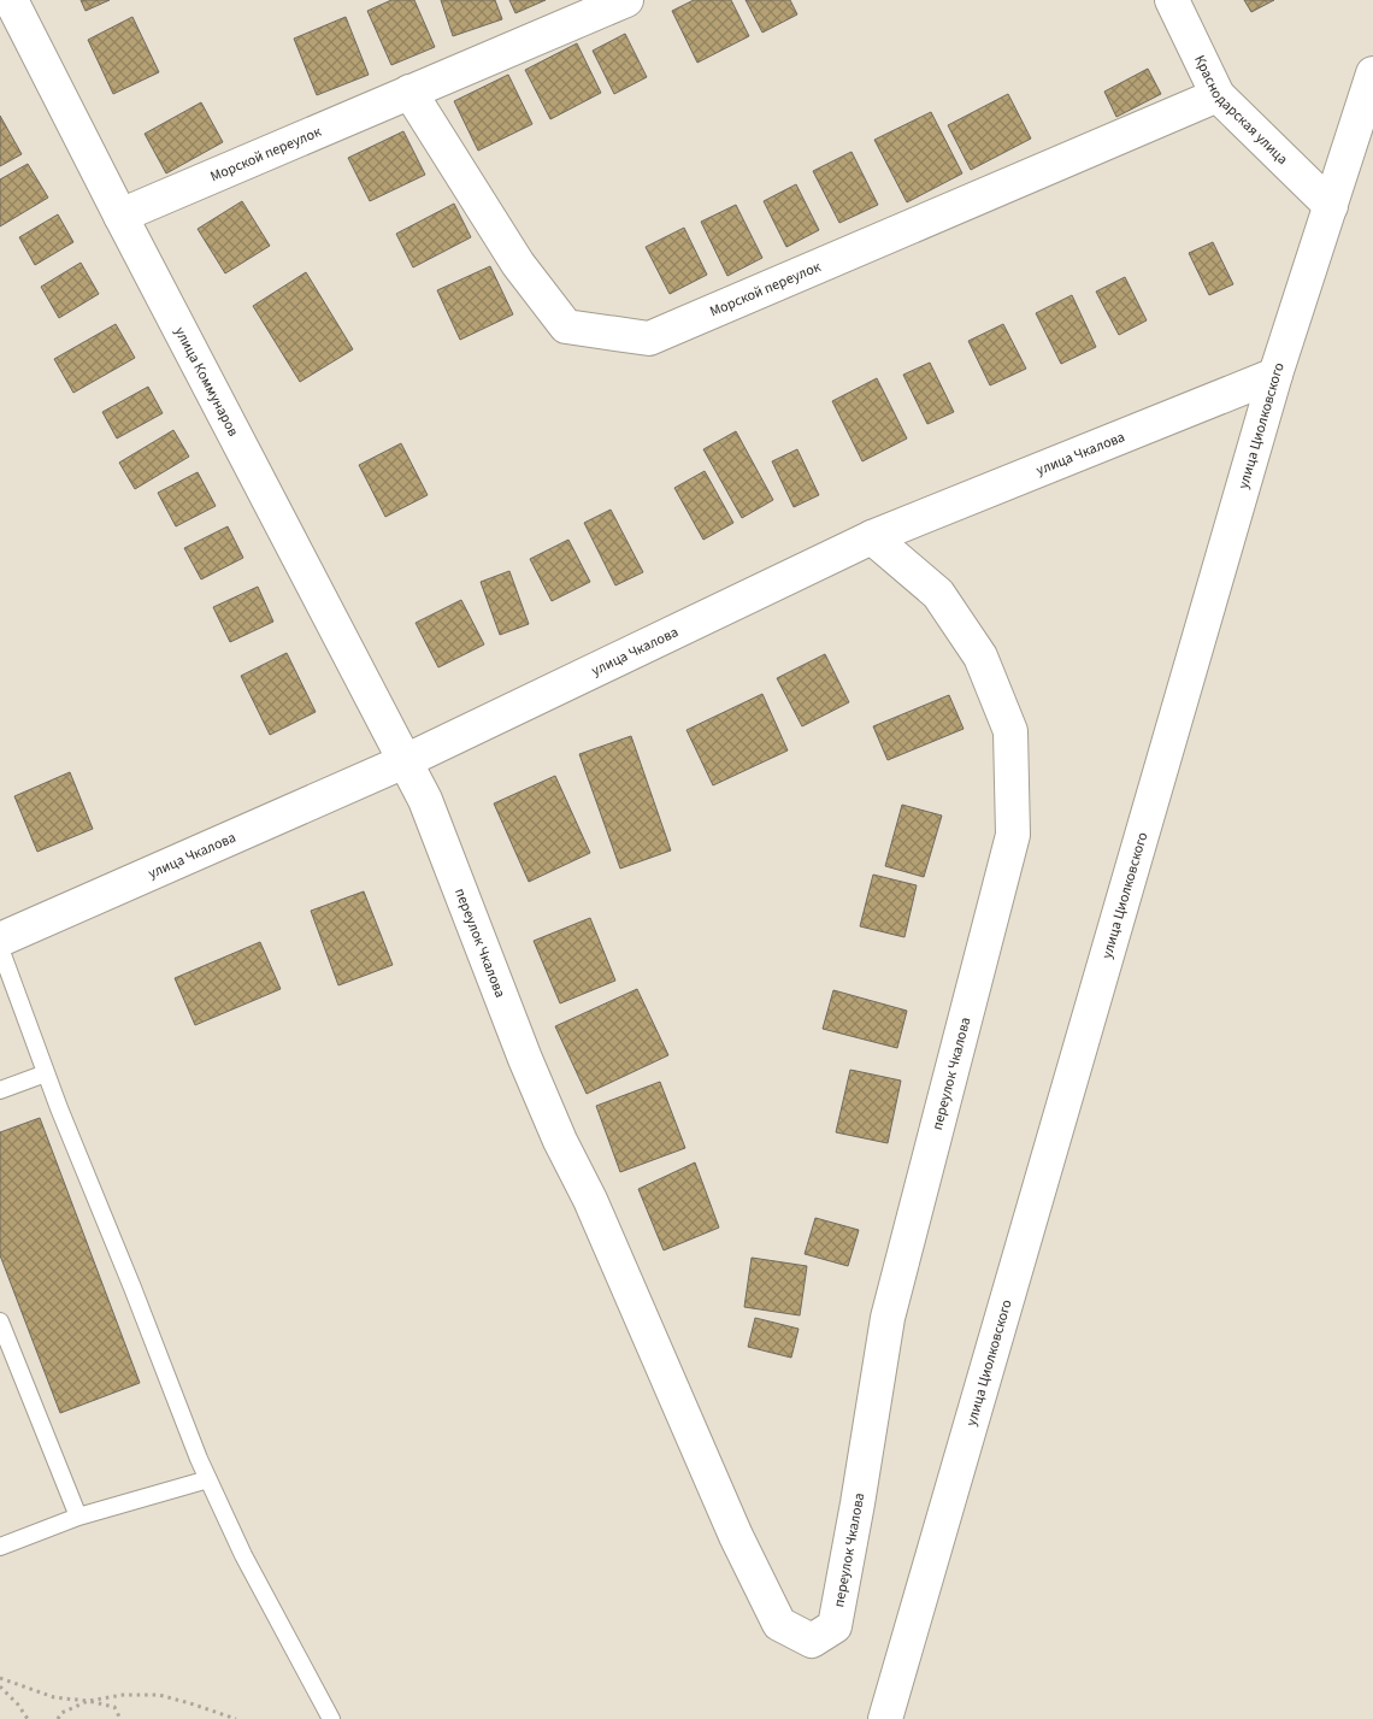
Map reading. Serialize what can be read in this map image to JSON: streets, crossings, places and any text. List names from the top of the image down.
{
  "streets": {
    "street": [
      "Краснодарская улица",
      "Морской переулок",
      "улица Коммунаров",
      "улица Циолковского",
      "улица Чкалова",
      "переулок Чкалова"
    ]
  },
  "crossings": [
    ["Краснодарская улица", "Морской переулок"],
    ["Краснодарская улица", "улица Циолковского"],
    ["Морской переулок", "улица Коммунаров"],
    ["улица Коммунаров", "улица Чкалова"],
    ["улица Коммунаров", "переулок Чкалова"],
    ["улица Циолковского", "улица Чкалова"],
    ["улица Чкалова", "переулок Чкалова"]
  ]
}
